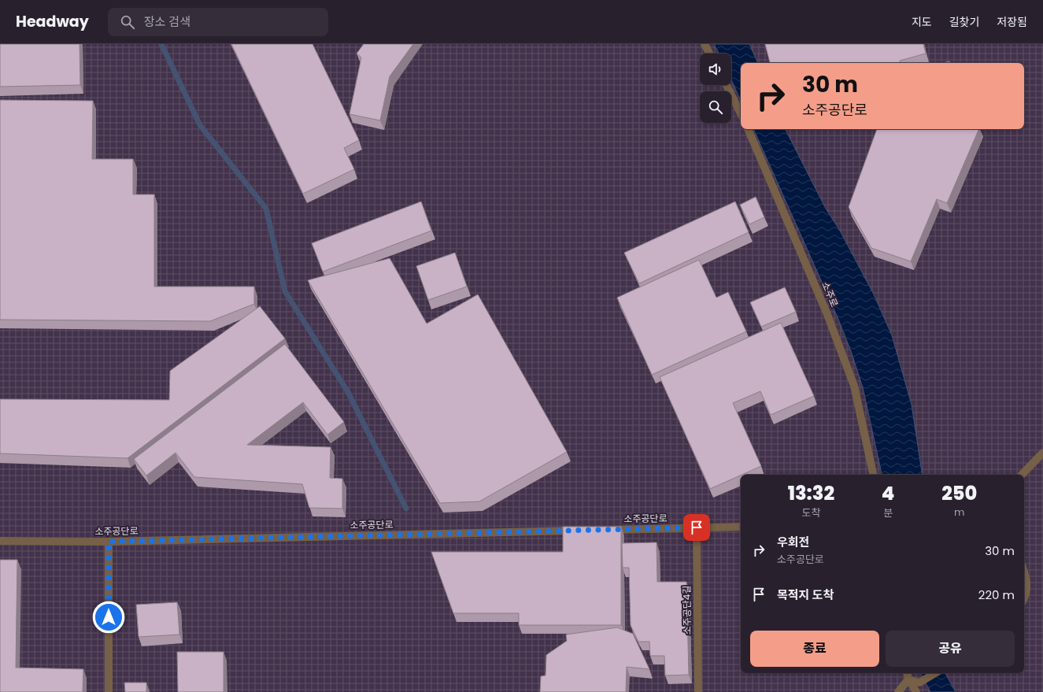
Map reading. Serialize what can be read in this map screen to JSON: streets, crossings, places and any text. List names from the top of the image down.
{
  "streets": {
    "street": ["소주로", "소주공단로", "소주공단4길"]
  },
  "crossings": [
    ["소주공단로", "소주공단4길"]
  ],
  "page": {
    "header": "Headway",
    "search": "장소 검색",
    "nav": ["지도", "길찾기", "저장됨"],
    "turn": ["30 m", "소주공단로"],
    "eta": [
      "13:32",
      "도착",
      "4",
      "분",
      "250",
      "m"
    ],
    "list": [
      {
        "name": "우회전",
        "note": "소주공단로",
        "value": "30 m"
      },
      {
        "name": "목적지 도착",
        "value": "220 m"
      }
    ],
    "buttons": ["종료", "공유"]
  }
}
